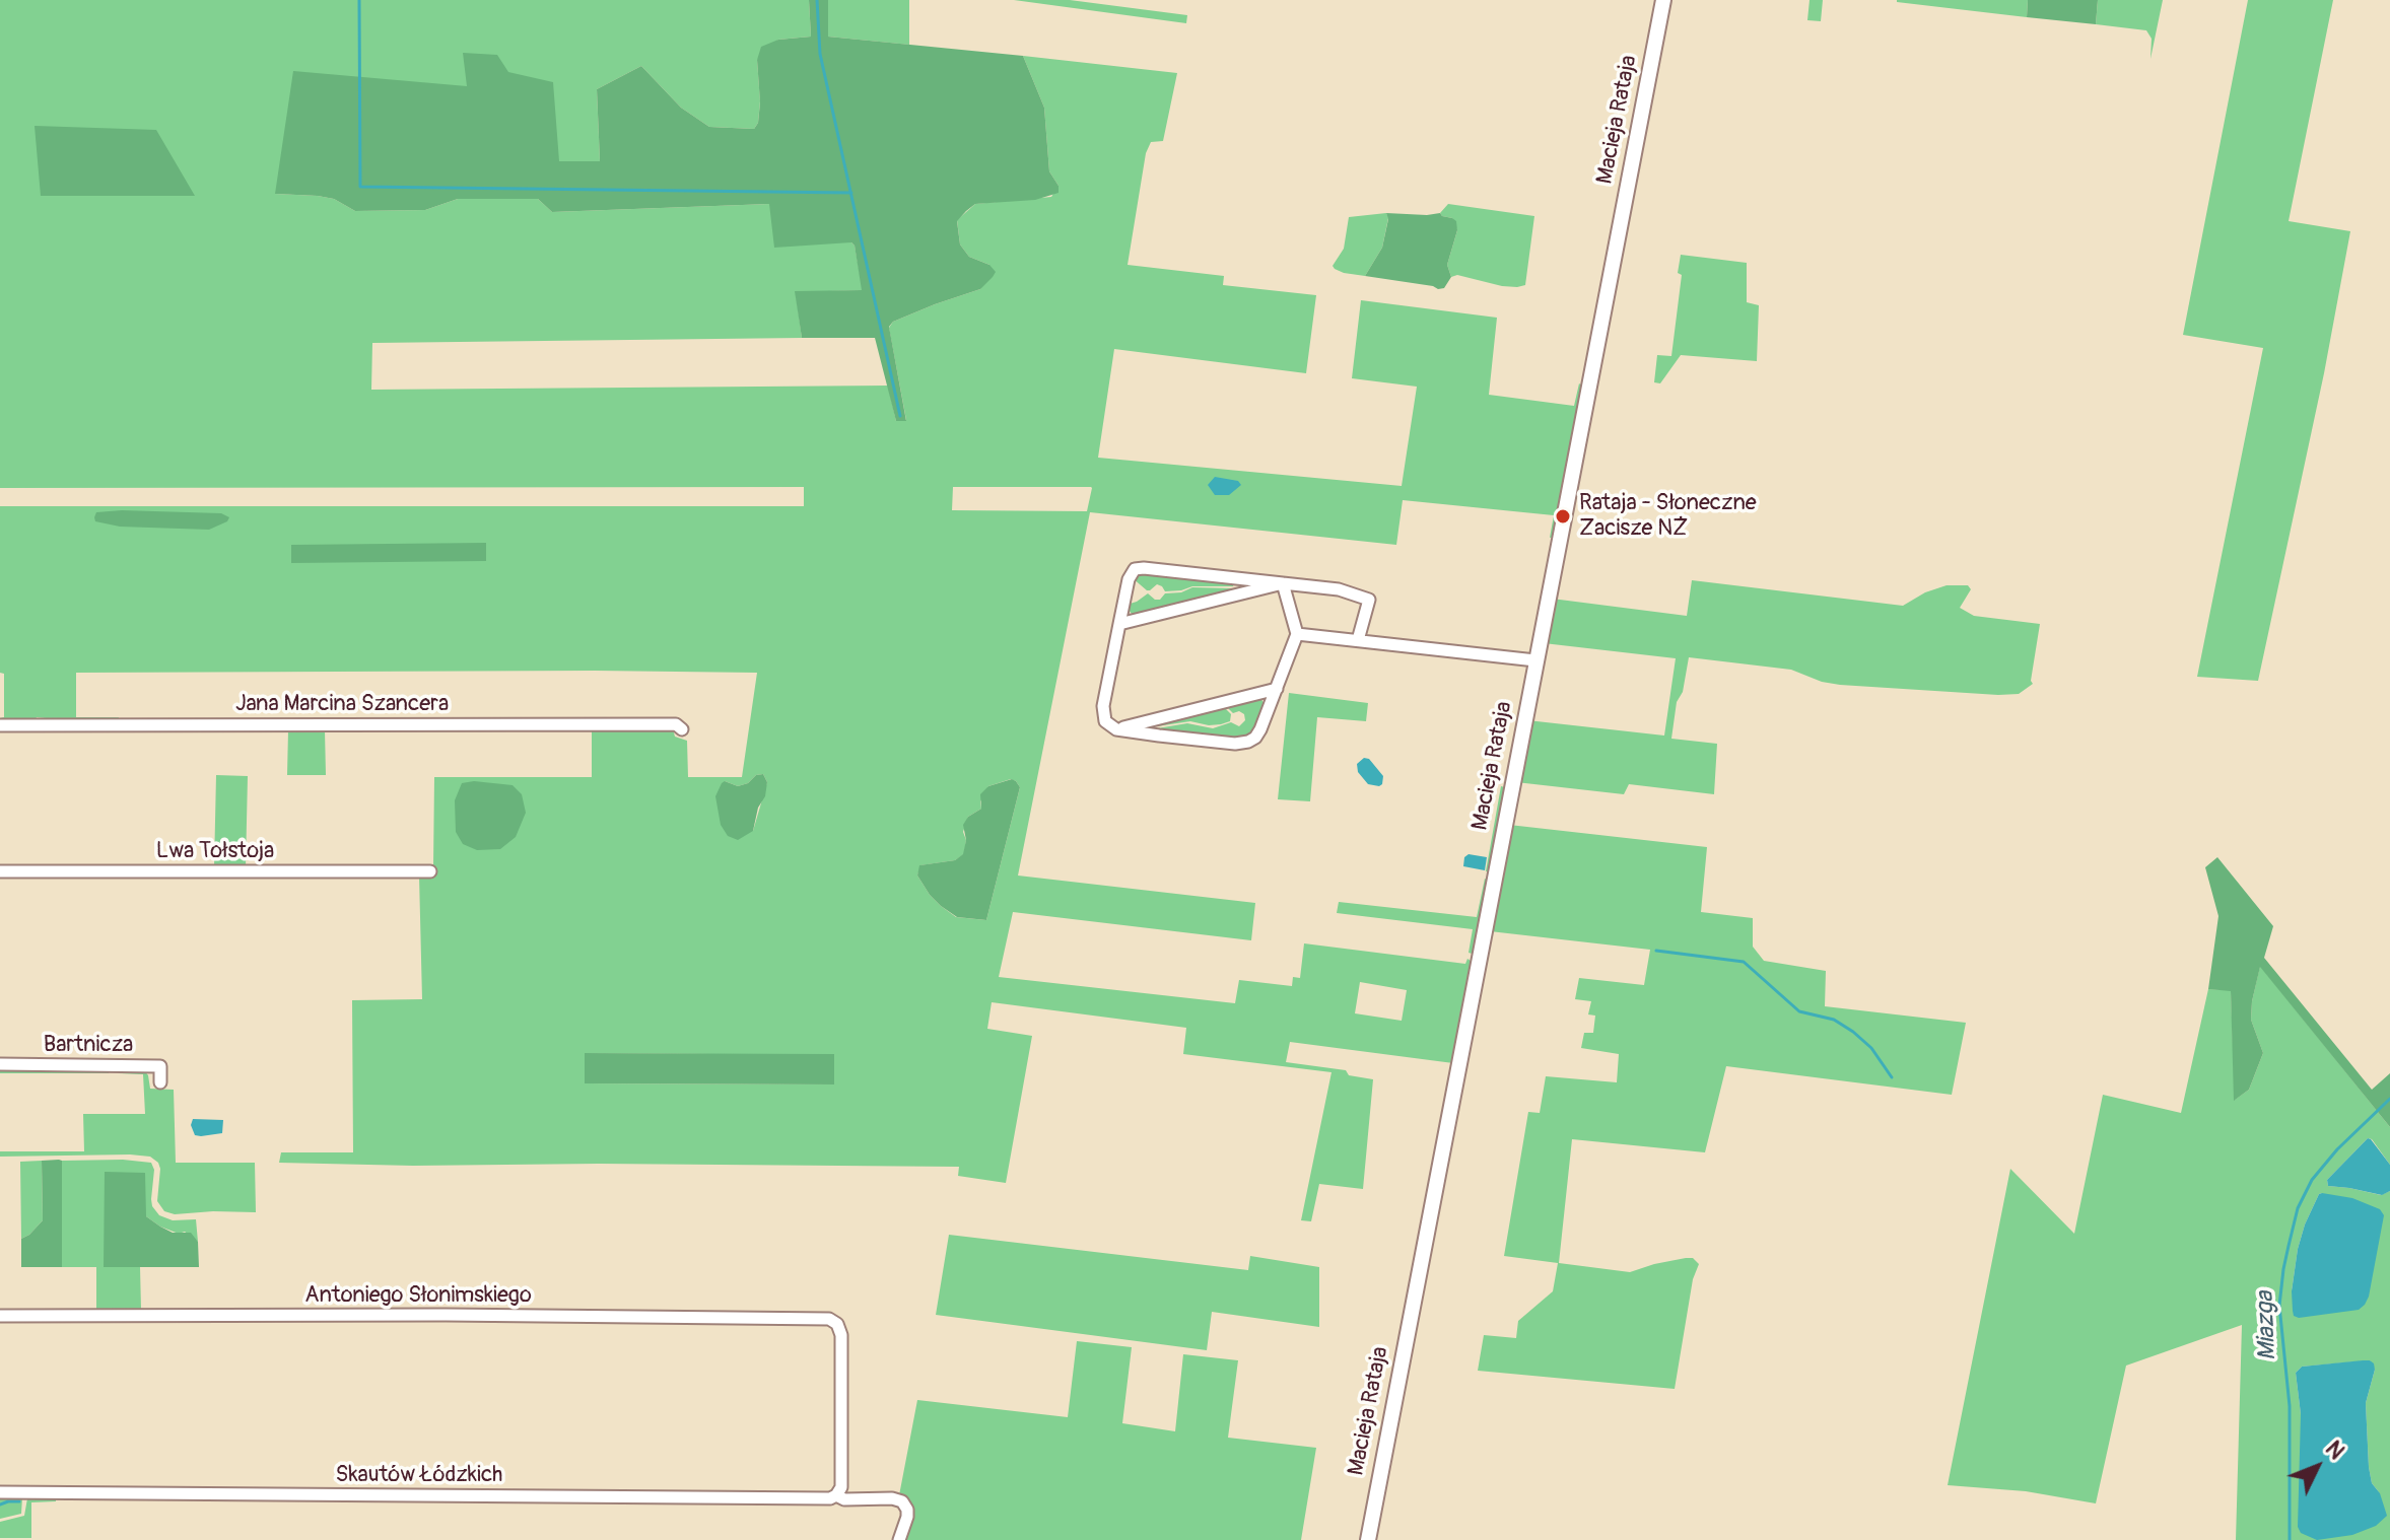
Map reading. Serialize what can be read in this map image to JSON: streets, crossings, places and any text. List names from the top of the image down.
{
  "streets": {
    "street": [
      "Macieja Rataja",
      "Jana Marcina Szancera",
      "Lwa Tołstoja",
      "Bartnicza",
      "Antoniego Słonimskiego",
      "Skautów Łódzkich"
    ]
  },
  "crossings": [
    ["Antoniego Słonimskiego", "Skautów Łódzkich"]
  ],
  "water": ["Miazga"],
  "places": ["Rataja - Słoneczne Zacisze NŻ"],
  "north": "top right"
}
